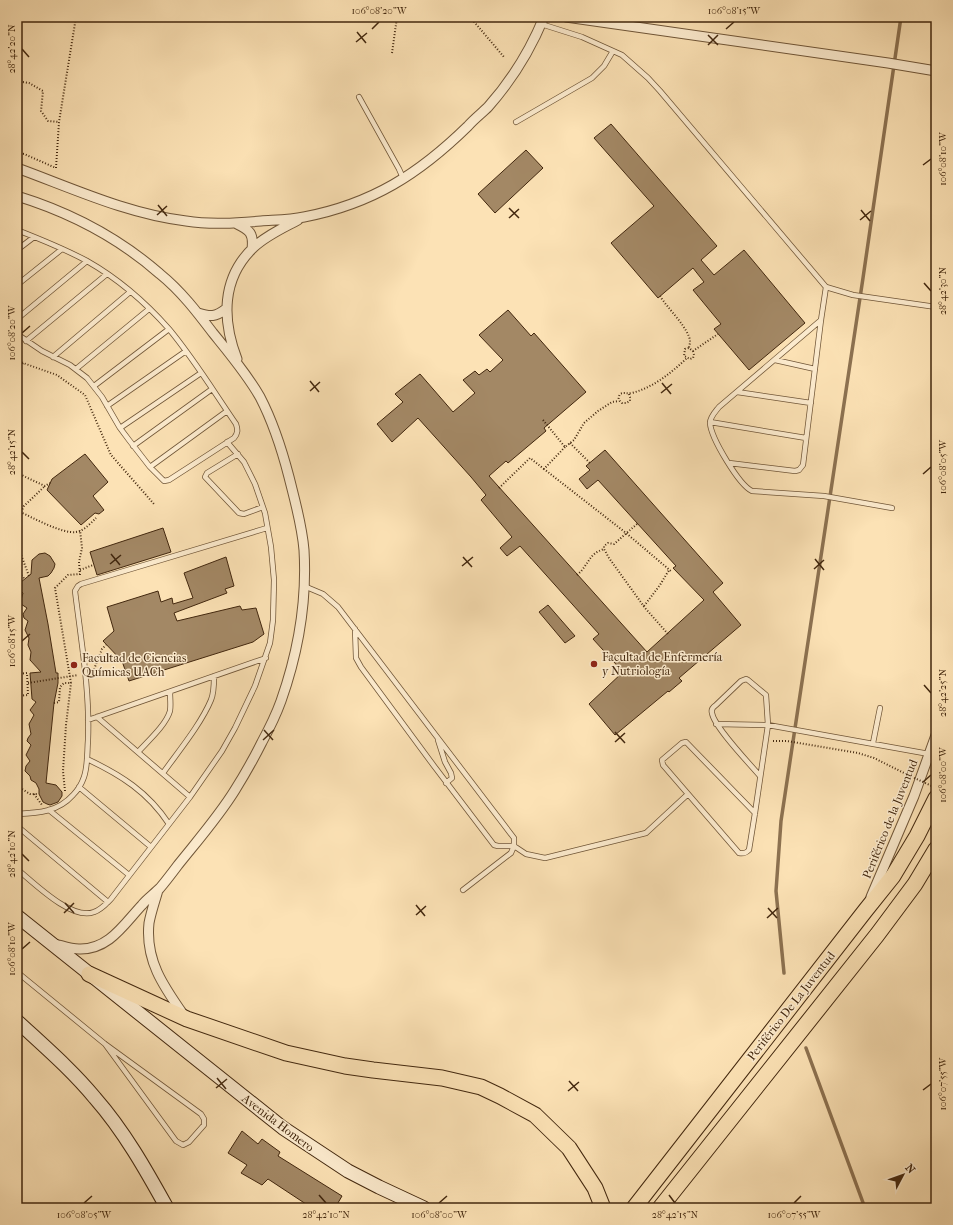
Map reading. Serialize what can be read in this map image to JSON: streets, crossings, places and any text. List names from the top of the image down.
{
  "streets": {
    "highway": ["Periférico De La Juventud"],
    "main road": ["Avenida Homero"],
    "street": ["Periférico de la Juventud"]
  },
  "crossings": [
    ["Periférico de la Juventud", "Periférico De La Juventud"]
  ],
  "places": ["Facultad de Enfermería y Nutriología", "Facultad de Ciencias Químicas UACh"],
  "north": "top right",
  "coordinates": [
    "106°08'20\"W",
    "106°08'15\"W",
    "28°42'20\"N",
    "106°08'10\"W",
    "28°42'30\"N",
    "28°42'15\"N",
    "106°08'05\"W",
    "28°42'25\"N",
    "106°08'00\"W",
    "28°42'10\"N",
    "106°07'55\"W"
  ]
}
